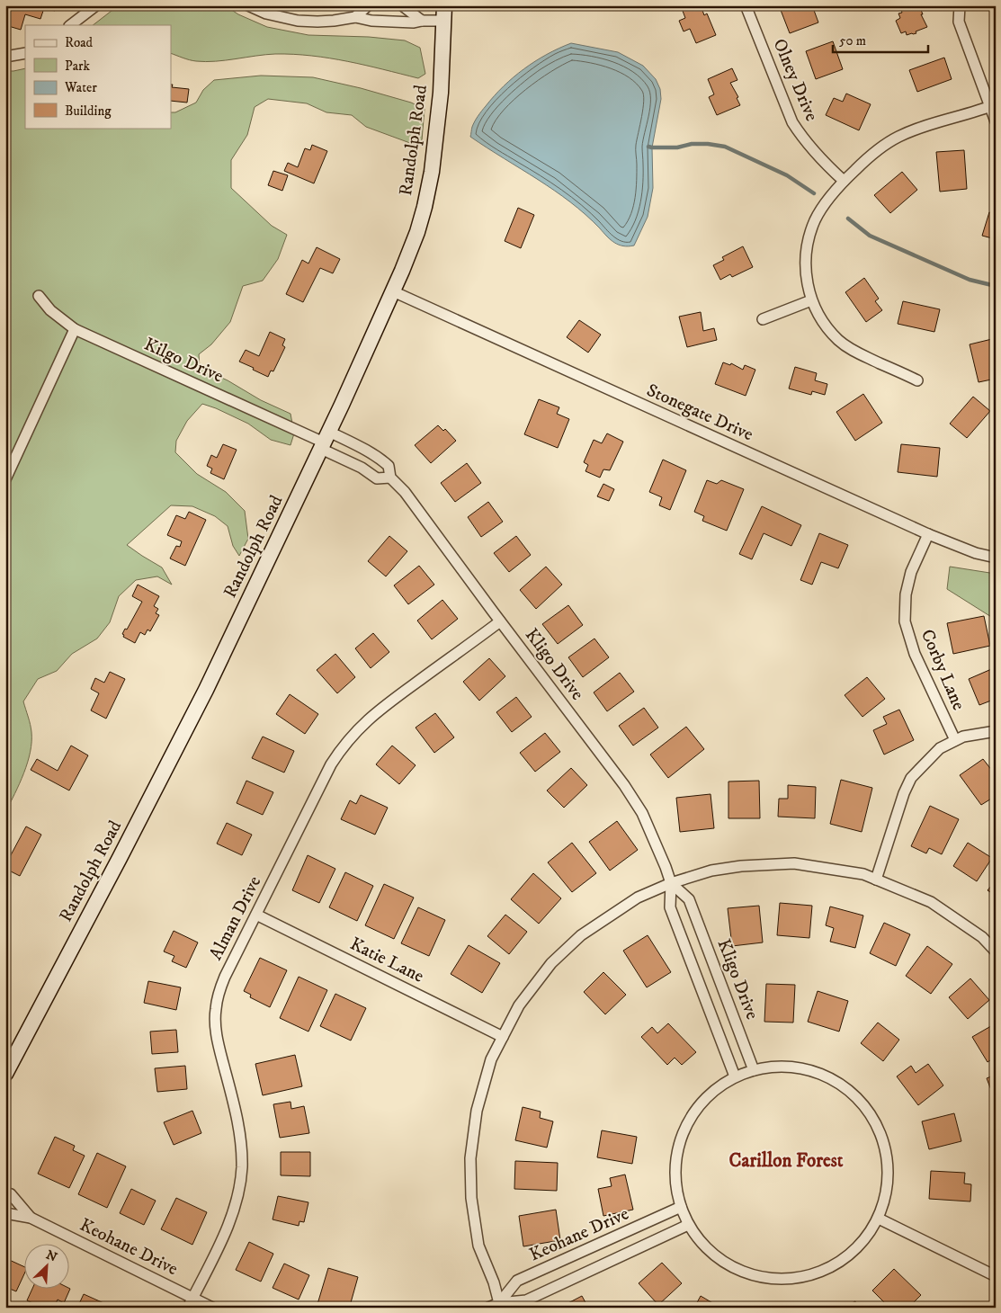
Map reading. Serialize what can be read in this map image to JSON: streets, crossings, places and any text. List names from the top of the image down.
{
  "streets": {
    "street": [
      "Olney Drive",
      "Randolph Road",
      "Kilgo Drive",
      "Stonegate Drive",
      "Kligo Drive",
      "Corby Lane",
      "Alman Drive",
      "Katie Lane",
      "Keohane Drive"
    ]
  },
  "crossings": [
    ["Randolph Road", "Kilgo Drive"],
    ["Randolph Road", "Stonegate Drive"],
    ["Randolph Road", "Kligo Drive"],
    ["Kilgo Drive", "Kligo Drive"],
    ["Stonegate Drive", "Corby Lane"],
    ["Kligo Drive", "Alman Drive"],
    ["Alman Drive", "Katie Lane"],
    ["Alman Drive", "Keohane Drive"]
  ],
  "districts": ["Carillon Forest"],
  "legend": [
    "Road",
    "Park",
    "Water",
    "Building"
  ],
  "scale_bar": "50 m",
  "north": "top right"
}
